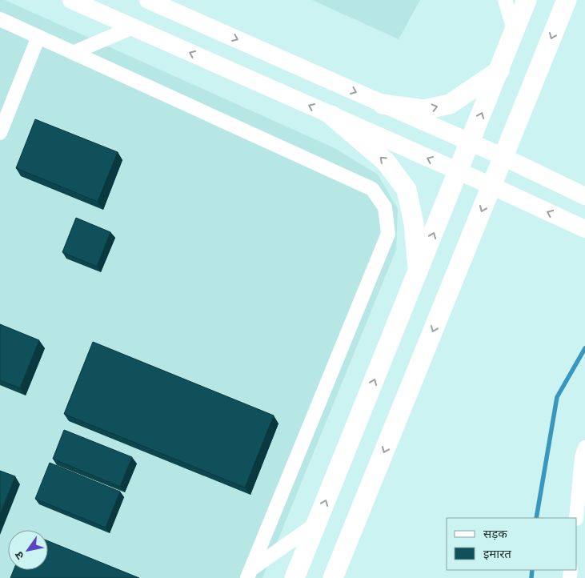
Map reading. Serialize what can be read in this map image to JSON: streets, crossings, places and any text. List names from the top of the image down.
{
  "legend": ["सड़क", "इमारत"],
  "north": "bottom left"
}
